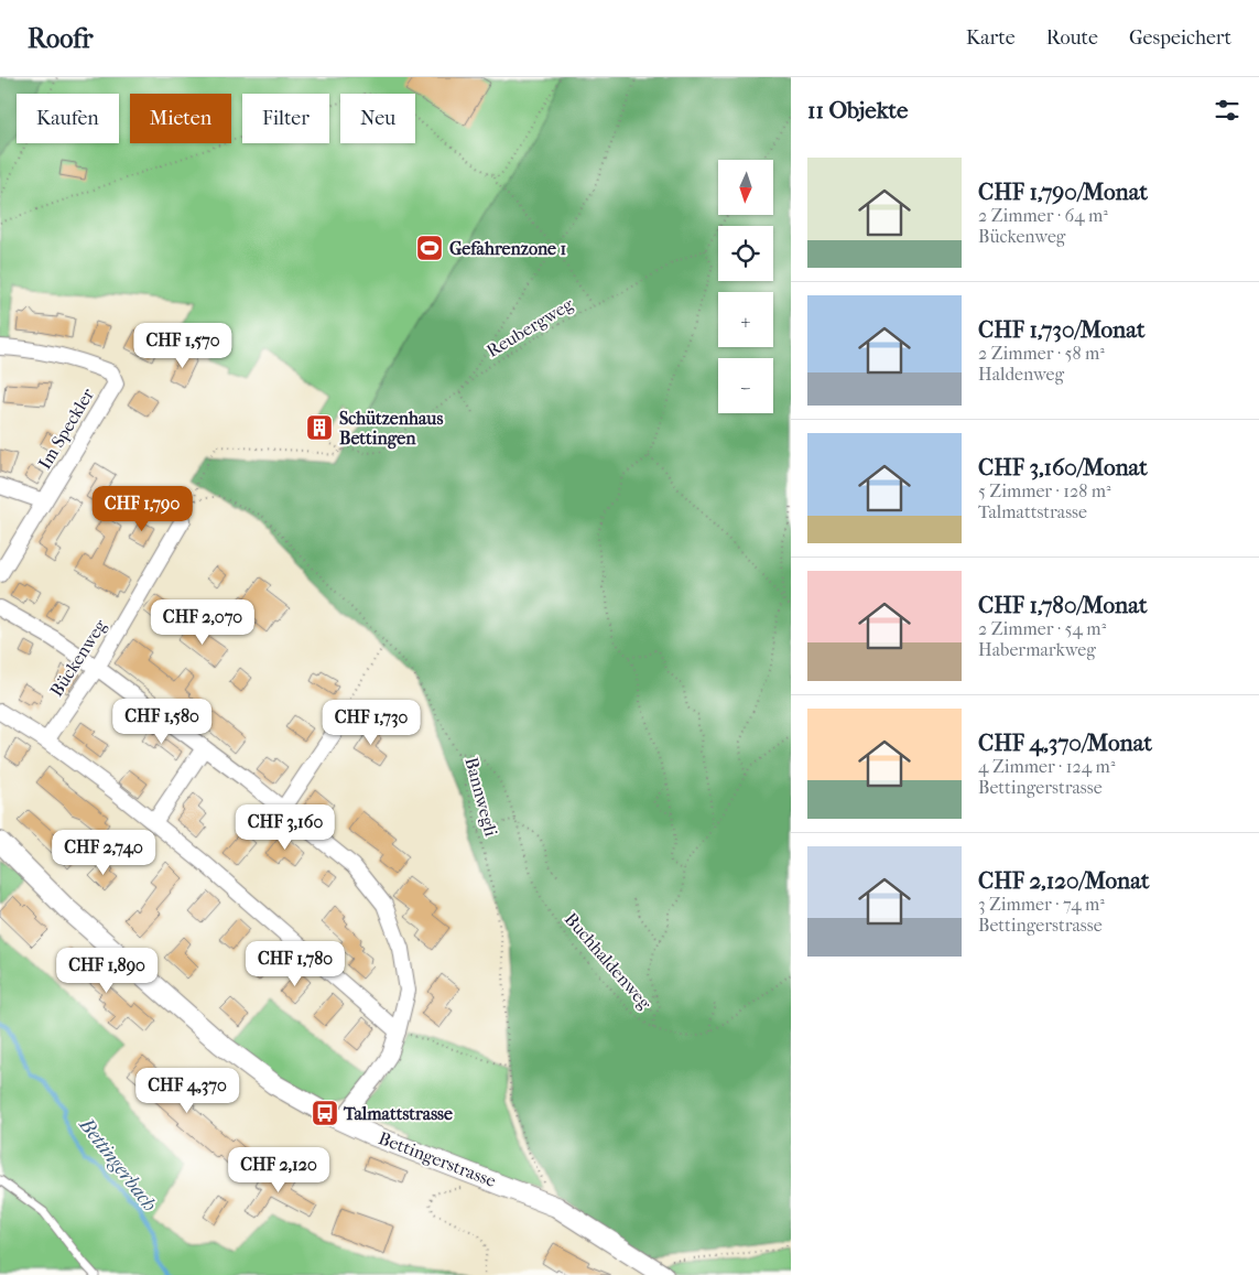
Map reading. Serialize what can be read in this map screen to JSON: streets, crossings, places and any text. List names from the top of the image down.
{
  "streets": {
    "street": ["Im Speckler", "Bückenweg", "Bettingerstrasse"],
    "path": ["Reubergweg", "Bannwegli", "Buchhaldenweg"]
  },
  "crossings": [
    ["Reubergweg", "Bannwegli"],
    ["Bannwegli", "Buchhaldenweg"],
    ["Bannwegli", "Bettingerstrasse"]
  ],
  "water": ["Bettingerbach"],
  "places": {
    "sports": ["Gefahrenzone 1"],
    "building": ["Schützenhaus Bettingen"],
    "bus stop": ["Talmattstrasse"]
  },
  "north": "bottom",
  "page": {
    "header": "Roofr",
    "nav": ["Karte", "Route", "Gespeichert"],
    "heading": "11 Objekte",
    "chip": [
      "Kaufen",
      "Mieten",
      "Filter",
      "Neu"
    ],
    "list": [
      {
        "name": "CHF 1,790/Monat",
        "note": "2 Zimmer · 64 m² · Bückenweg"
      },
      {
        "name": "CHF 1,730/Monat",
        "note": "2 Zimmer · 58 m² · Haldenweg"
      },
      {
        "name": "CHF 3,160/Monat",
        "note": "5 Zimmer · 128 m² · Talmattstrasse"
      },
      {
        "name": "CHF 1,780/Monat",
        "note": "2 Zimmer · 54 m² · Habermarkweg"
      },
      {
        "name": "CHF 4,370/Monat",
        "note": "4 Zimmer · 124 m² · Bettingerstrasse"
      },
      {
        "name": "CHF 2,120/Monat",
        "note": "3 Zimmer · 74 m² · Bettingerstrasse"
      }
    ],
    "map_buttons": ["+", "−"],
    "price": [
      "CHF 1,570",
      "CHF 1,790",
      "CHF 2,070",
      "CHF 1,580",
      "CHF 1,730",
      "CHF 3,160",
      "CHF 2,740",
      "CHF 1,780",
      "CHF 1,890",
      "CHF 4,370",
      "CHF 2,120"
    ]
  }
}
